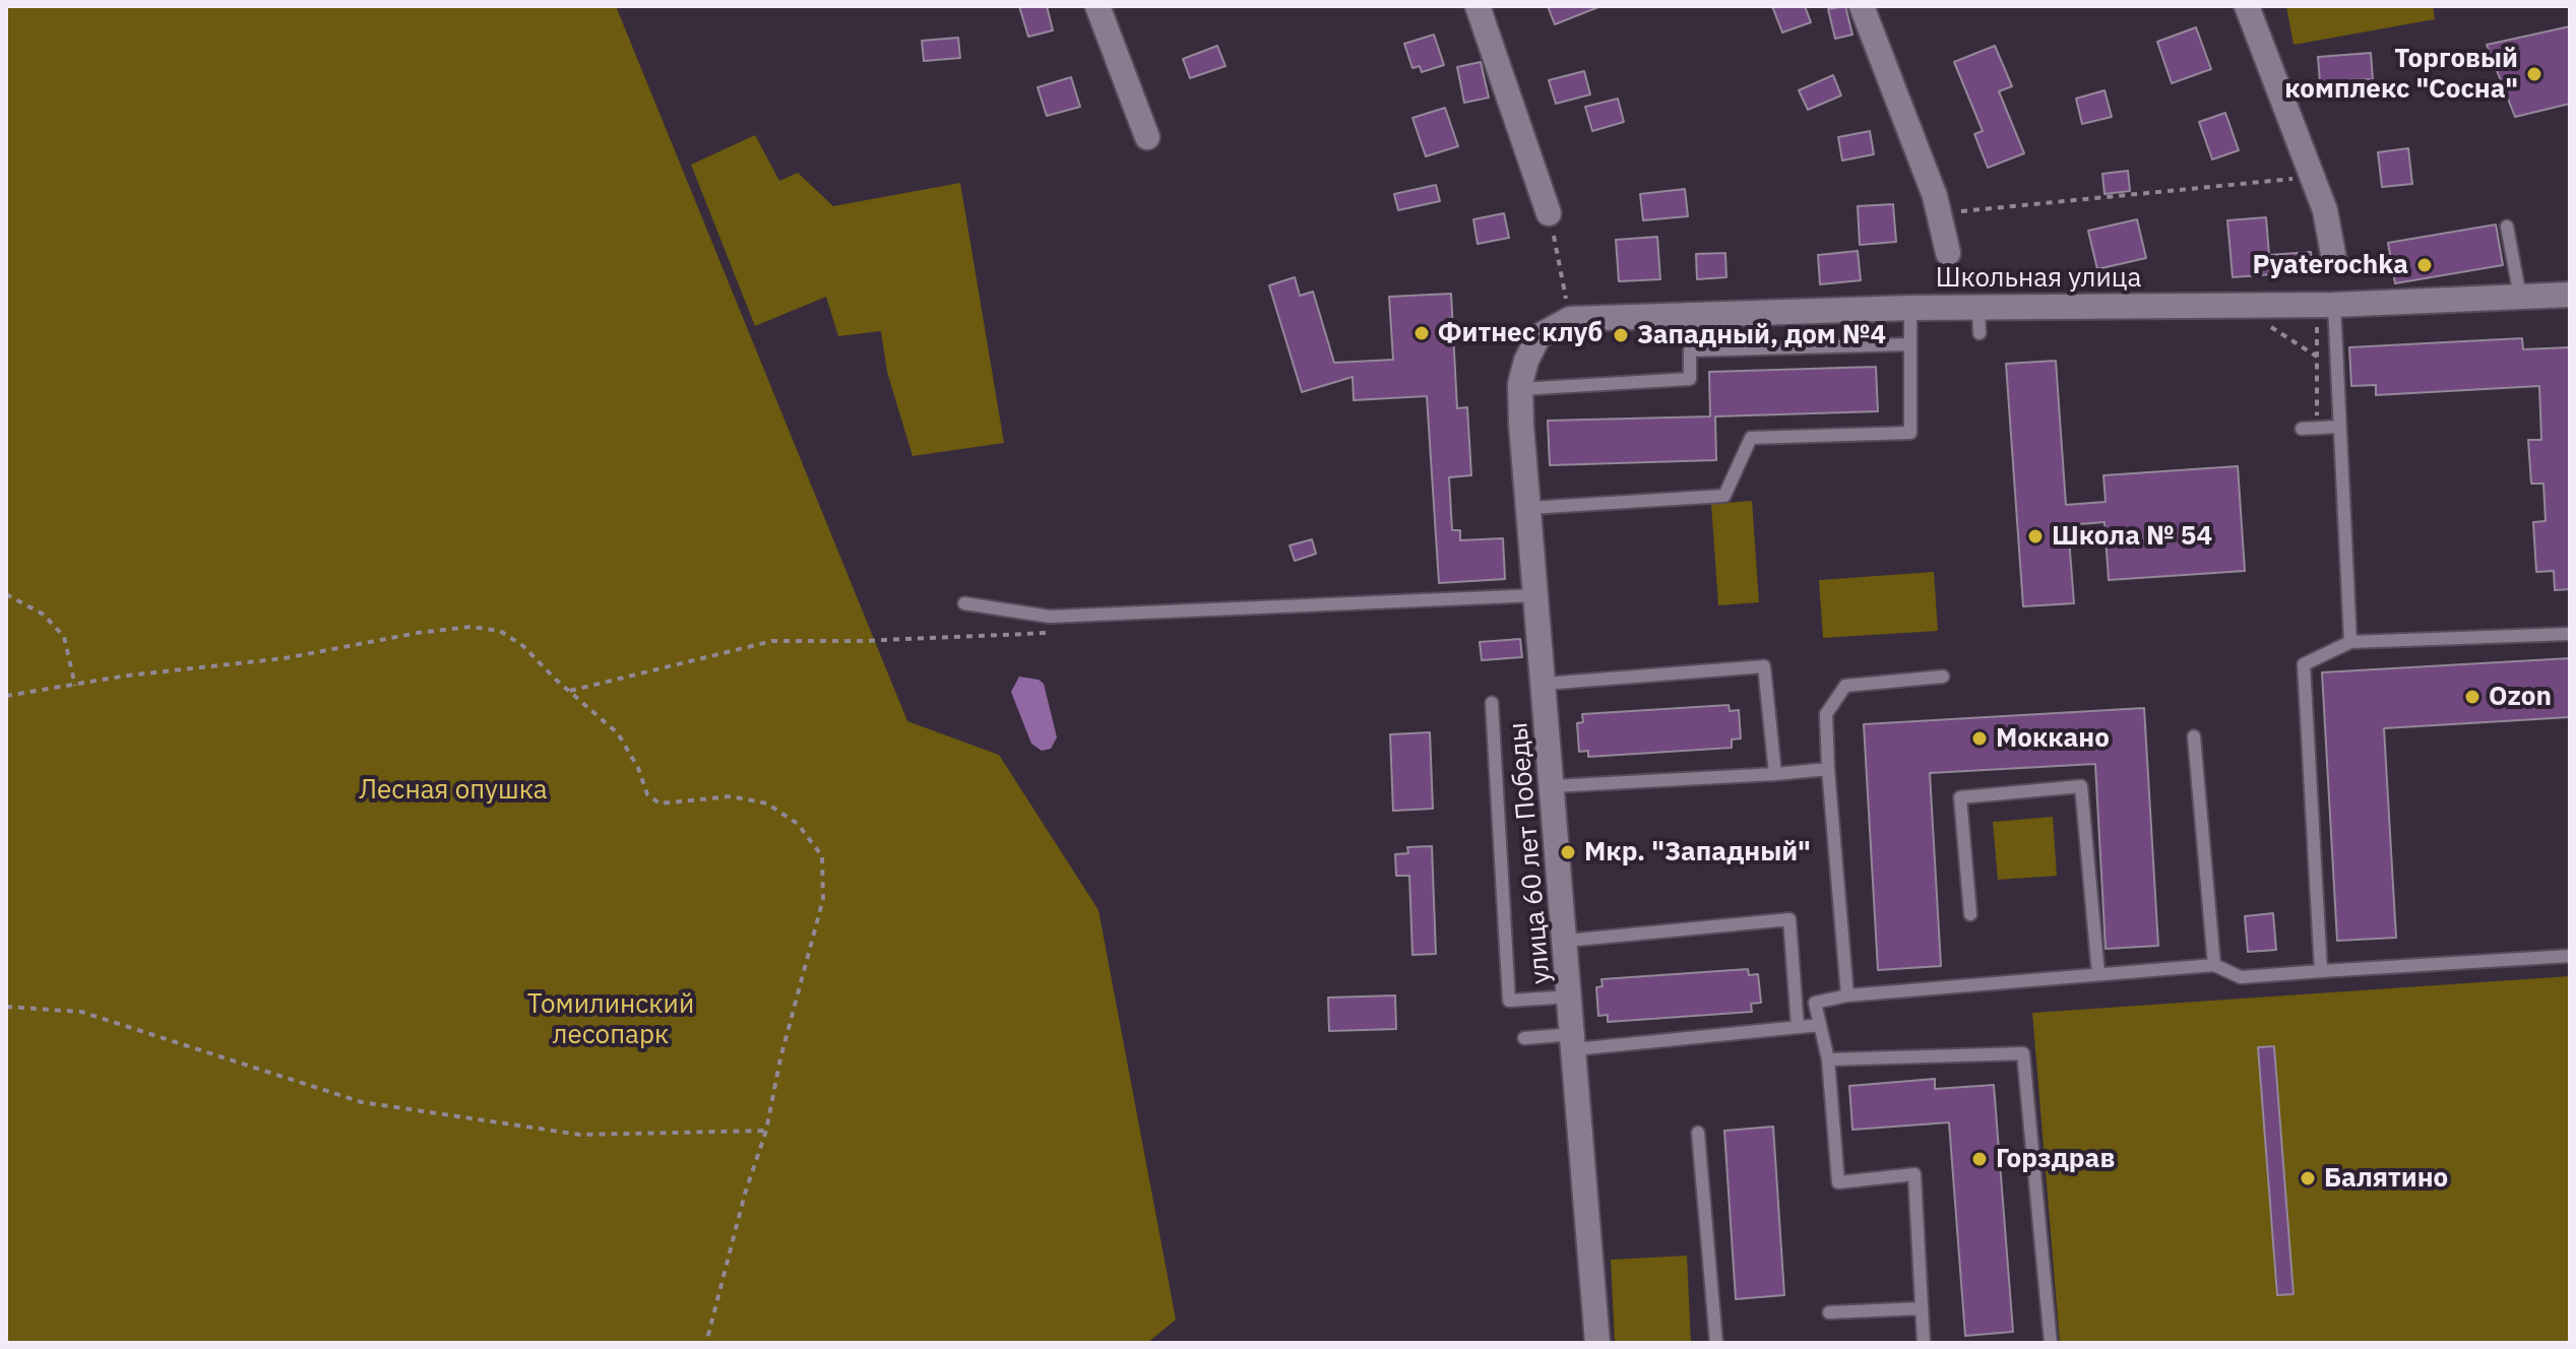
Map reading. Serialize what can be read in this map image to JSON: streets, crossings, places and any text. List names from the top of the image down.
{
  "streets": {
    "street": ["Школьная улица", "улица 60 лет Победы"]
  },
  "crossings": [
    ["Школьная улица", "улица 60 лет Победы"]
  ],
  "parks": ["Лесная опушка", "Томилинский лесопарк"],
  "places": [
    "Торговый комплекс \"Сосна\"",
    "Pyaterochka",
    "Фитнес клуб",
    "Западный, дом №4",
    "Школа № 54",
    "Ozon",
    "Моккано",
    "Мкр. \"Западный\"",
    "Горздрав",
    "Балятино"
  ]
}
